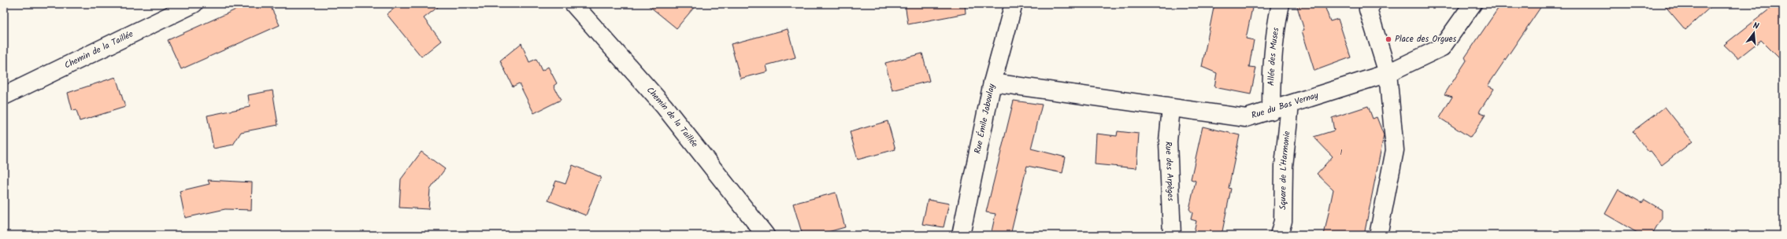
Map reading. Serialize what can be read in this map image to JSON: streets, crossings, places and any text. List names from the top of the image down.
{
  "streets": {
    "street": [
      "Chemin de la Taillée",
      "Allée des Muses",
      "Rue du Bas Vernay",
      "Rue Émile Jaboulay",
      "Square de L'Harmonie",
      "Rue des Arpèges"
    ]
  },
  "crossings": [
    ["Allée des Muses", "Rue du Bas Vernay"],
    ["Rue du Bas Vernay", "Rue Émile Jaboulay"],
    ["Rue du Bas Vernay", "Square de L'Harmonie"],
    ["Rue du Bas Vernay", "Rue des Arpèges"]
  ],
  "places": ["Place des Orgues"],
  "house_numbers": ["1"],
  "north": "top"
}
